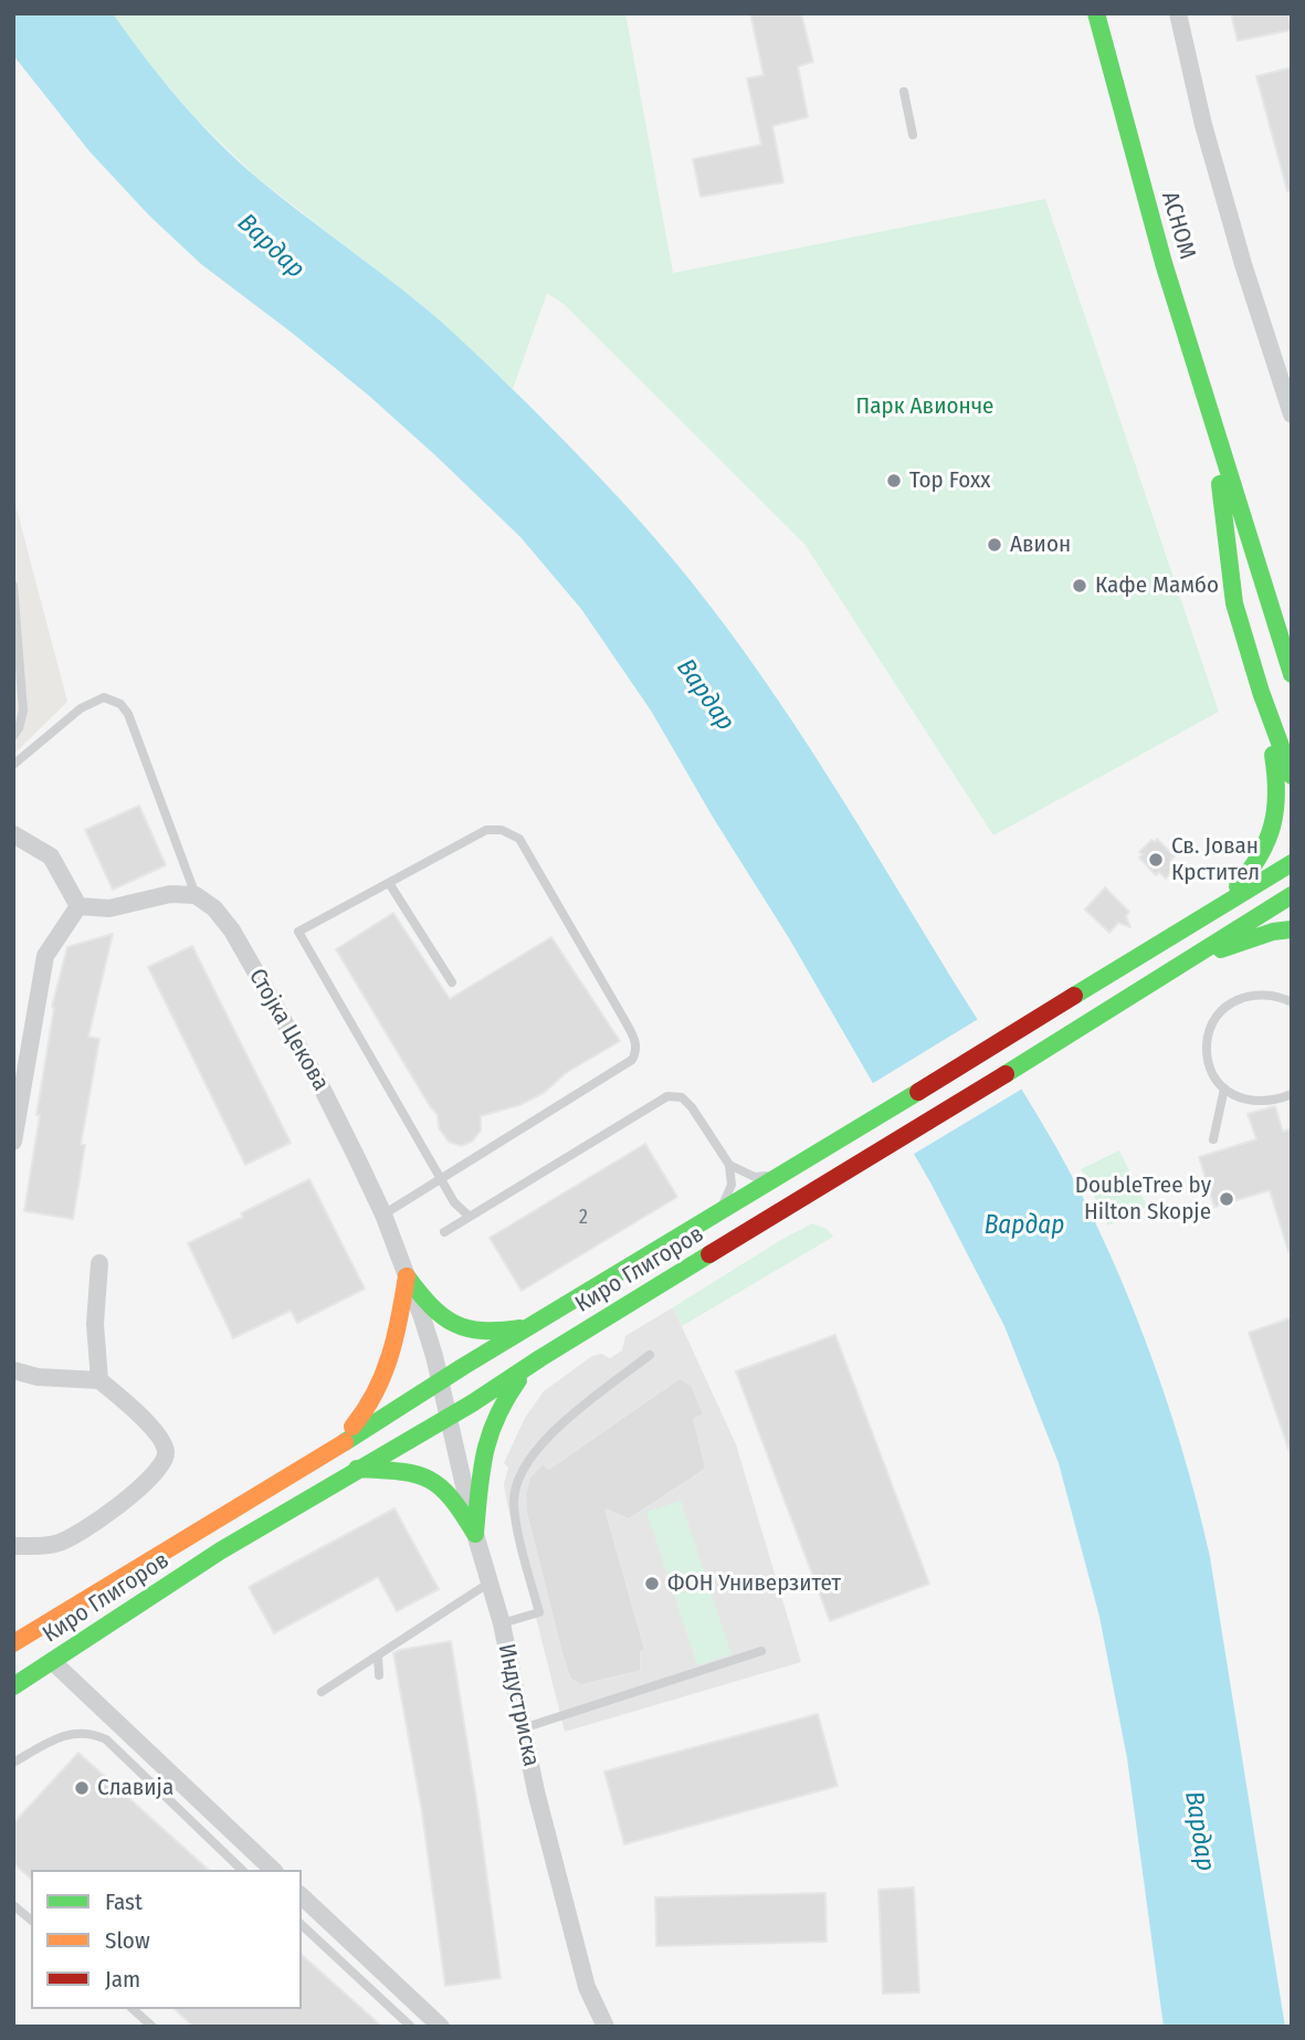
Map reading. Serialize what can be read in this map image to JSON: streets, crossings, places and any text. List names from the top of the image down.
{
  "streets": {
    "street": [
      "АСНОМ",
      "Стојка Цекова",
      "Киро Глигоров",
      "Индустриска"
    ]
  },
  "crossings": [
    ["Стојка Цекова", "Киро Глигоров"],
    ["Стојка Цекова", "Индустриска"],
    ["Киро Глигоров", "Индустриска"]
  ],
  "water": ["Вардар"],
  "parks": ["Парк Авионче"],
  "places": [
    "Top Foxx",
    "Авион",
    "Кафе Мамбо",
    "Св. Јован Крстител",
    "DoubleTree by Hilton Skopje",
    "ФОН Универзитет",
    "Славија"
  ],
  "house_numbers": ["2"],
  "legend": ["Fast", "Slow", "Jam"]
}
